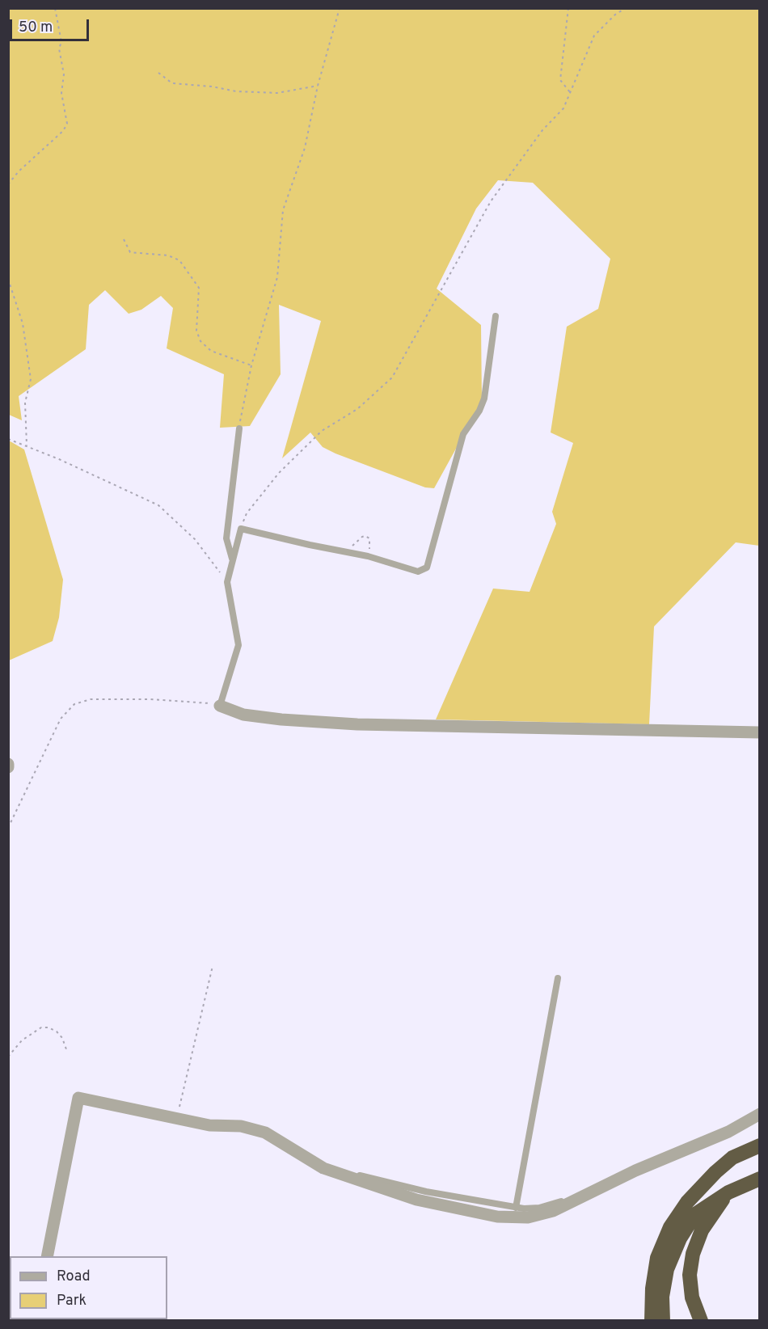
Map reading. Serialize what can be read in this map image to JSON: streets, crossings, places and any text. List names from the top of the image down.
{
  "legend": ["Road", "Park"],
  "scale_bar": "50 m"
}
